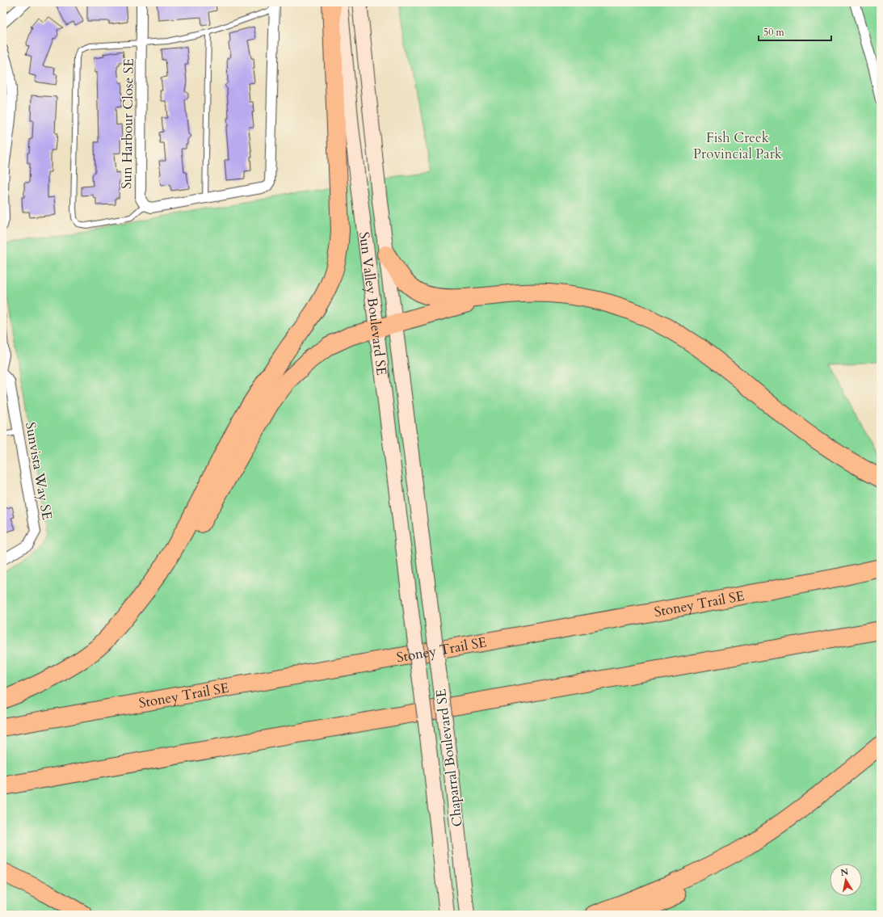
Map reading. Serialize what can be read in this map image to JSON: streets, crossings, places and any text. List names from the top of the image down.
{
  "streets": {
    "highway": ["Stoney Trail SE"],
    "main road": ["Sun Valley Boulevard SE", "Chaparral Boulevard SE"],
    "street": ["Sun Harbour Close SE", "Sunvista Way SE"]
  },
  "crossings": [
    ["Sun Valley Boulevard SE", "Chaparral Boulevard SE"]
  ],
  "parks": ["Fish Creek Provincial Park"],
  "scale_bar": "50 m",
  "north": "top"
}
